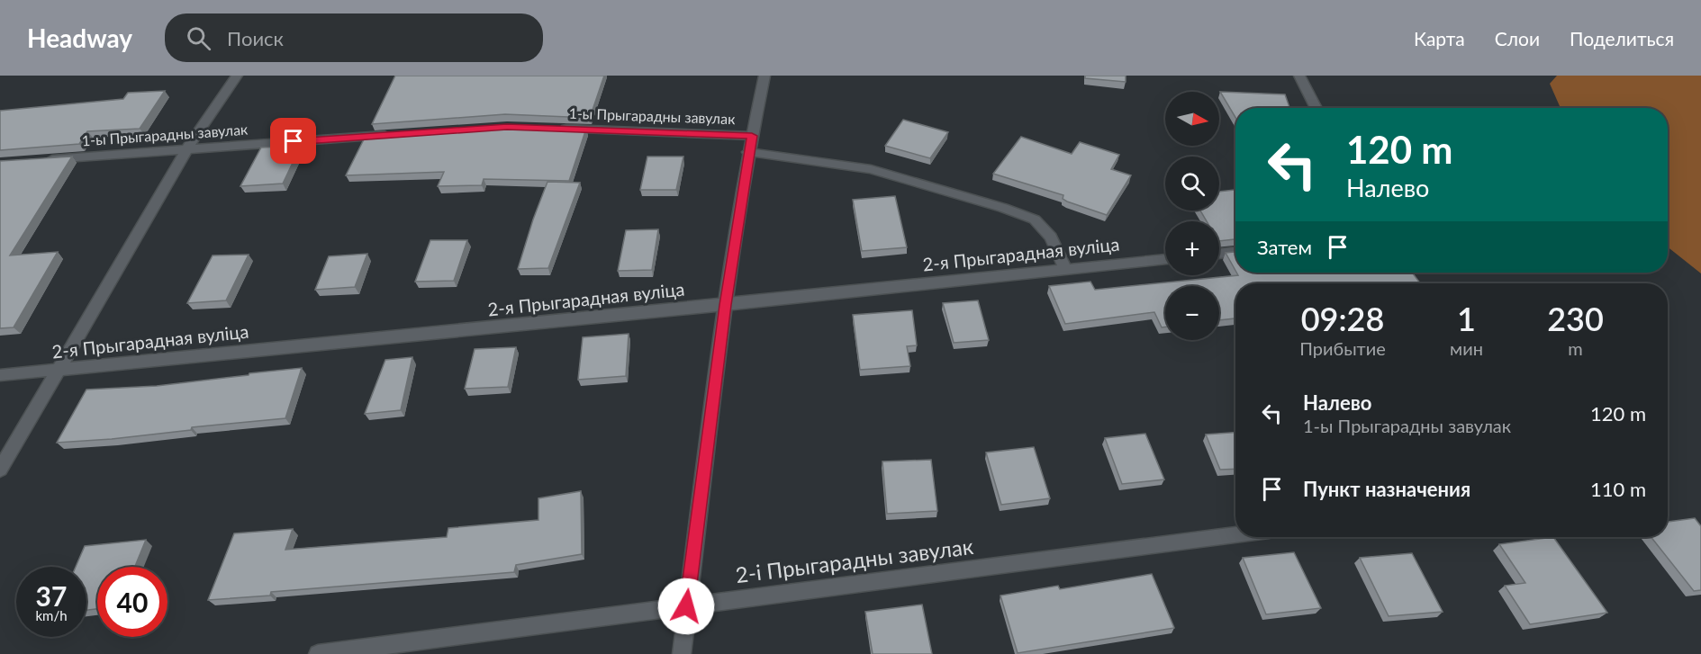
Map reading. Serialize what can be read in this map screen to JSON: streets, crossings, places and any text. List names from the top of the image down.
{
  "streets": {
    "street": ["1-ы Прыгарадны завулак", "2-я Прыгарадная вуліца", "2-і Прыгарадны завулак"]
  },
  "north": "right",
  "page": {
    "header": "Headway",
    "search": "Поиск",
    "nav": ["Карта", "Слои", "Поделиться"],
    "map_buttons": ["+", "−"],
    "turn": ["120 m", "Налево"],
    "then": "Затем",
    "eta": [
      "09:28",
      "Прибытие",
      "1",
      "мин",
      "230",
      "m"
    ],
    "list": [
      {
        "name": "Налево",
        "note": "1-ы Прыгарадны завулак",
        "value": "120 m"
      },
      {
        "name": "Пункт назначения",
        "value": "110 m"
      }
    ],
    "speed": "37 km/h",
    "limit": "40"
  }
}
